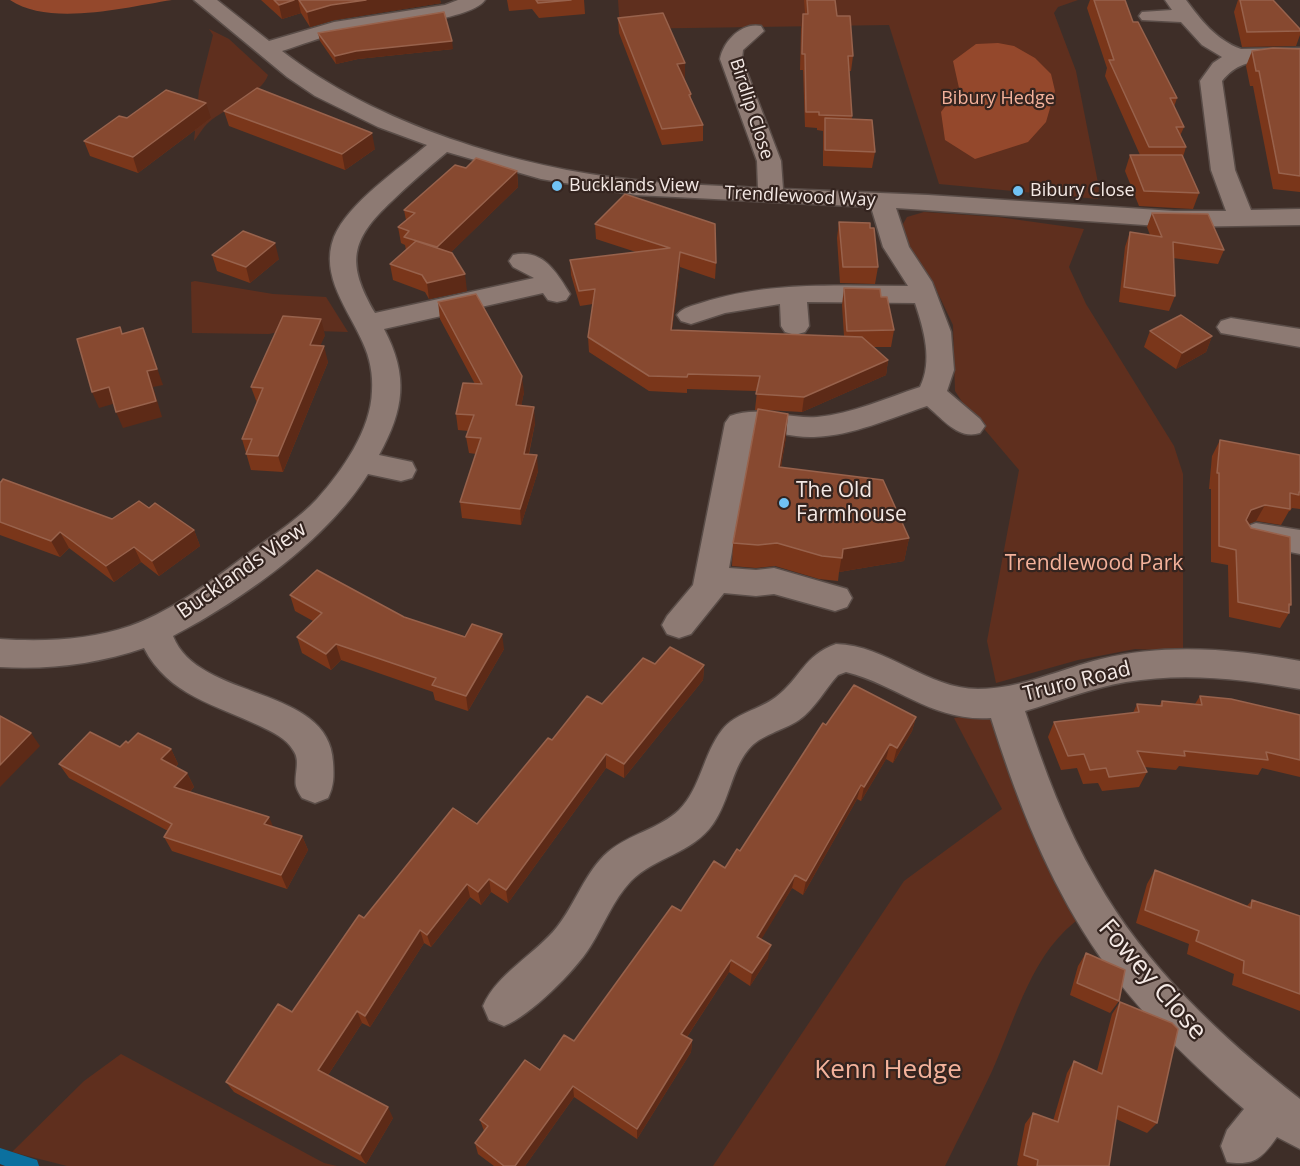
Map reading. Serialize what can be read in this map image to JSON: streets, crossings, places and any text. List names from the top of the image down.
{
  "streets": {
    "street": [
      "Birdlip Close",
      "Trendlewood Way",
      "Bucklands View",
      "Truro Road",
      "Fowey Close"
    ]
  },
  "crossings": [
    ["Birdlip Close", "Trendlewood Way"],
    ["Trendlewood Way", "Bucklands View"],
    ["Truro Road", "Fowey Close"]
  ],
  "parks": ["Bibury Hedge", "Trendlewood Park", "Kenn Hedge"],
  "places": ["Bucklands View", "Bibury Close", "The Old Farmhouse"]
}
